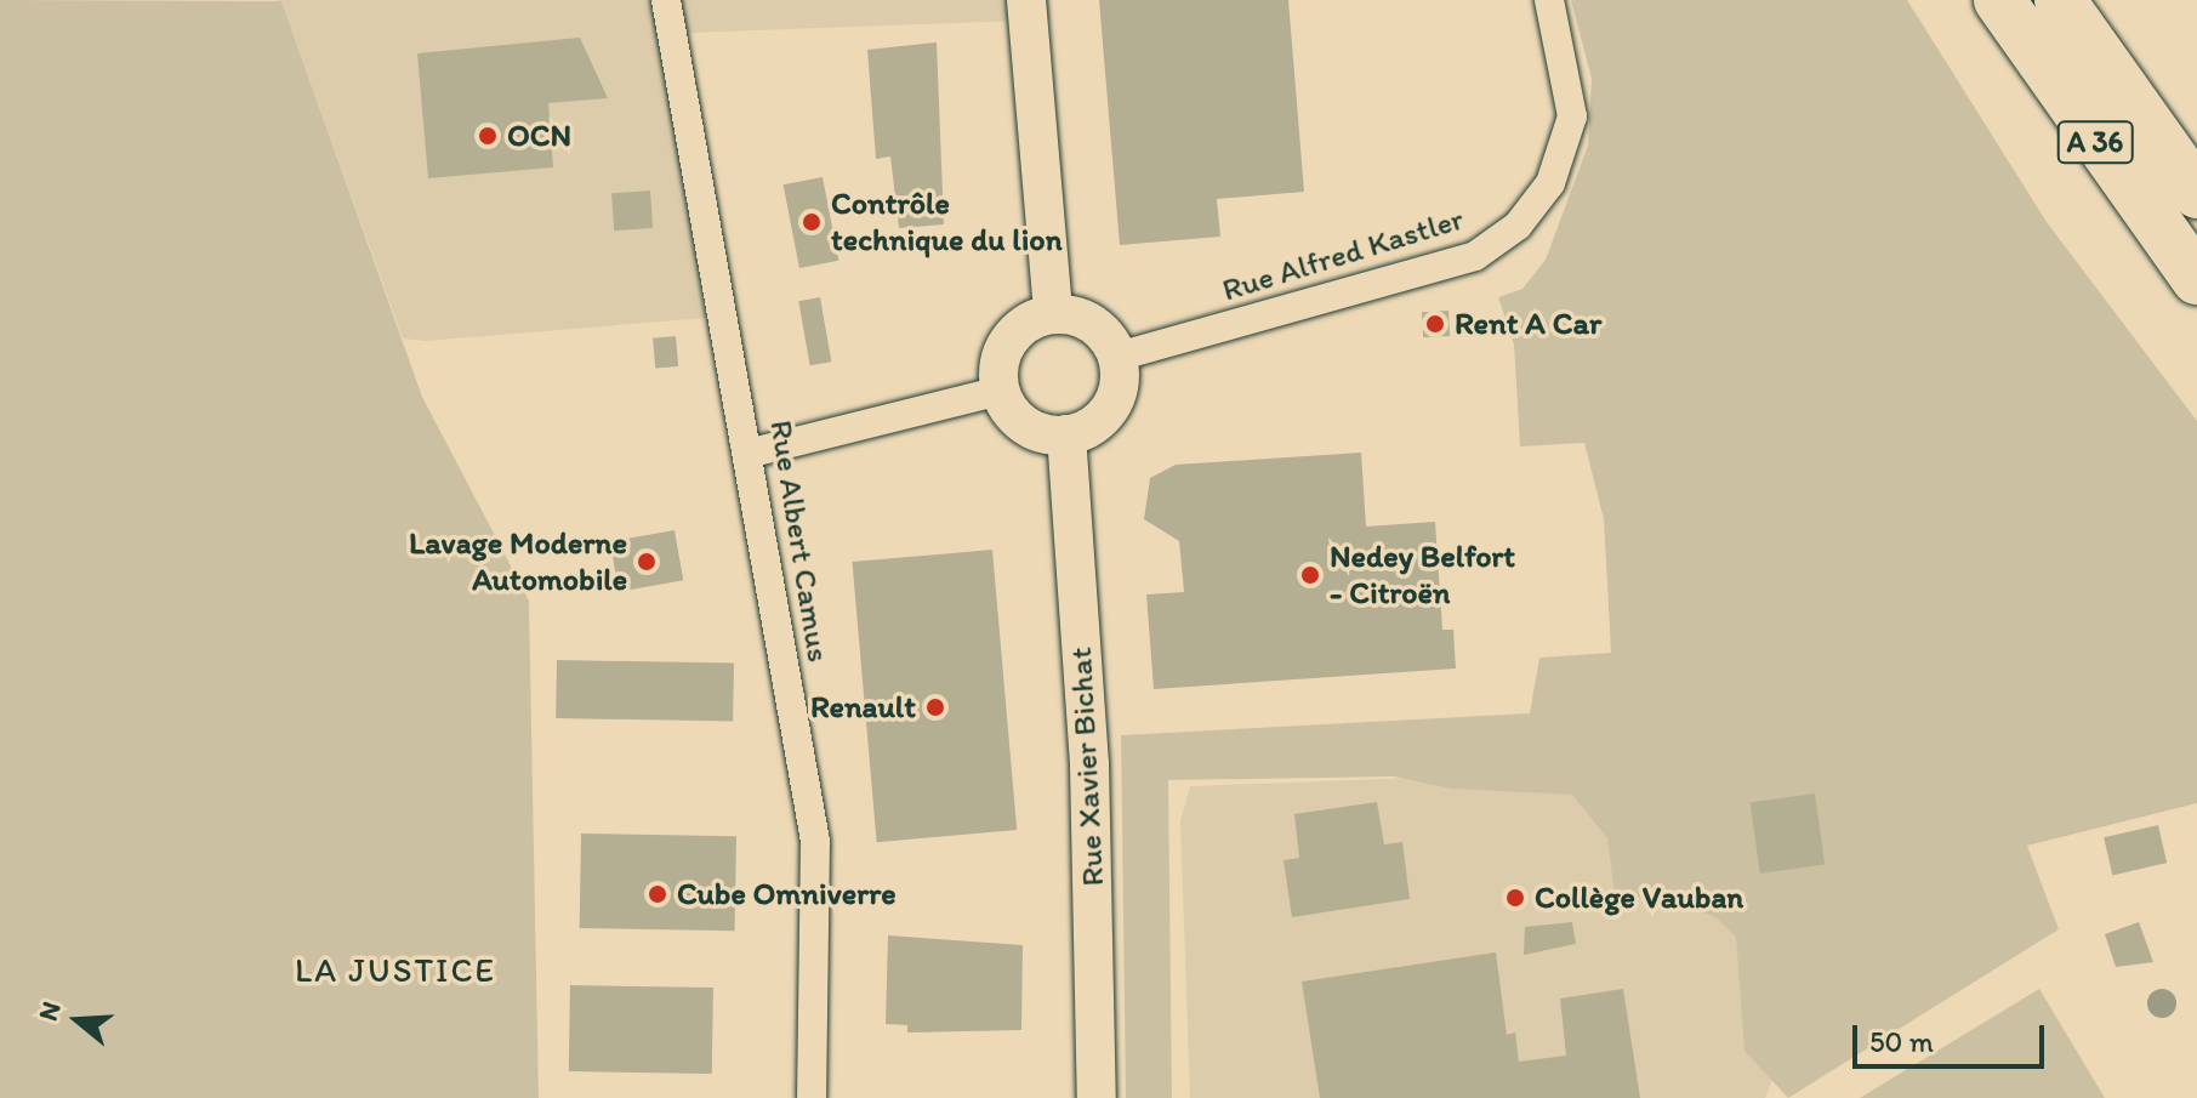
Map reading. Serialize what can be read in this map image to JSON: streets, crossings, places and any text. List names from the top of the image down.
{
  "streets": {
    "highway": ["A 36"],
    "main road": ["Rue Xavier Bichat"],
    "street": ["Rue Alfred Kastler", "Rue Albert Camus"]
  },
  "crossings": [
    ["Rue Alfred Kastler", "Rue Xavier Bichat"]
  ],
  "districts": ["LA JUSTICE"],
  "places": [
    "OCN",
    "Contrôle technique du lion",
    "Rent A Car",
    "Lavage Moderne Automobile",
    "Nedey Belfort - Citroën",
    "Renault",
    "Cube Omniverre",
    "Collège Vauban"
  ],
  "scale_bar": "50 m",
  "north": "left"
}
